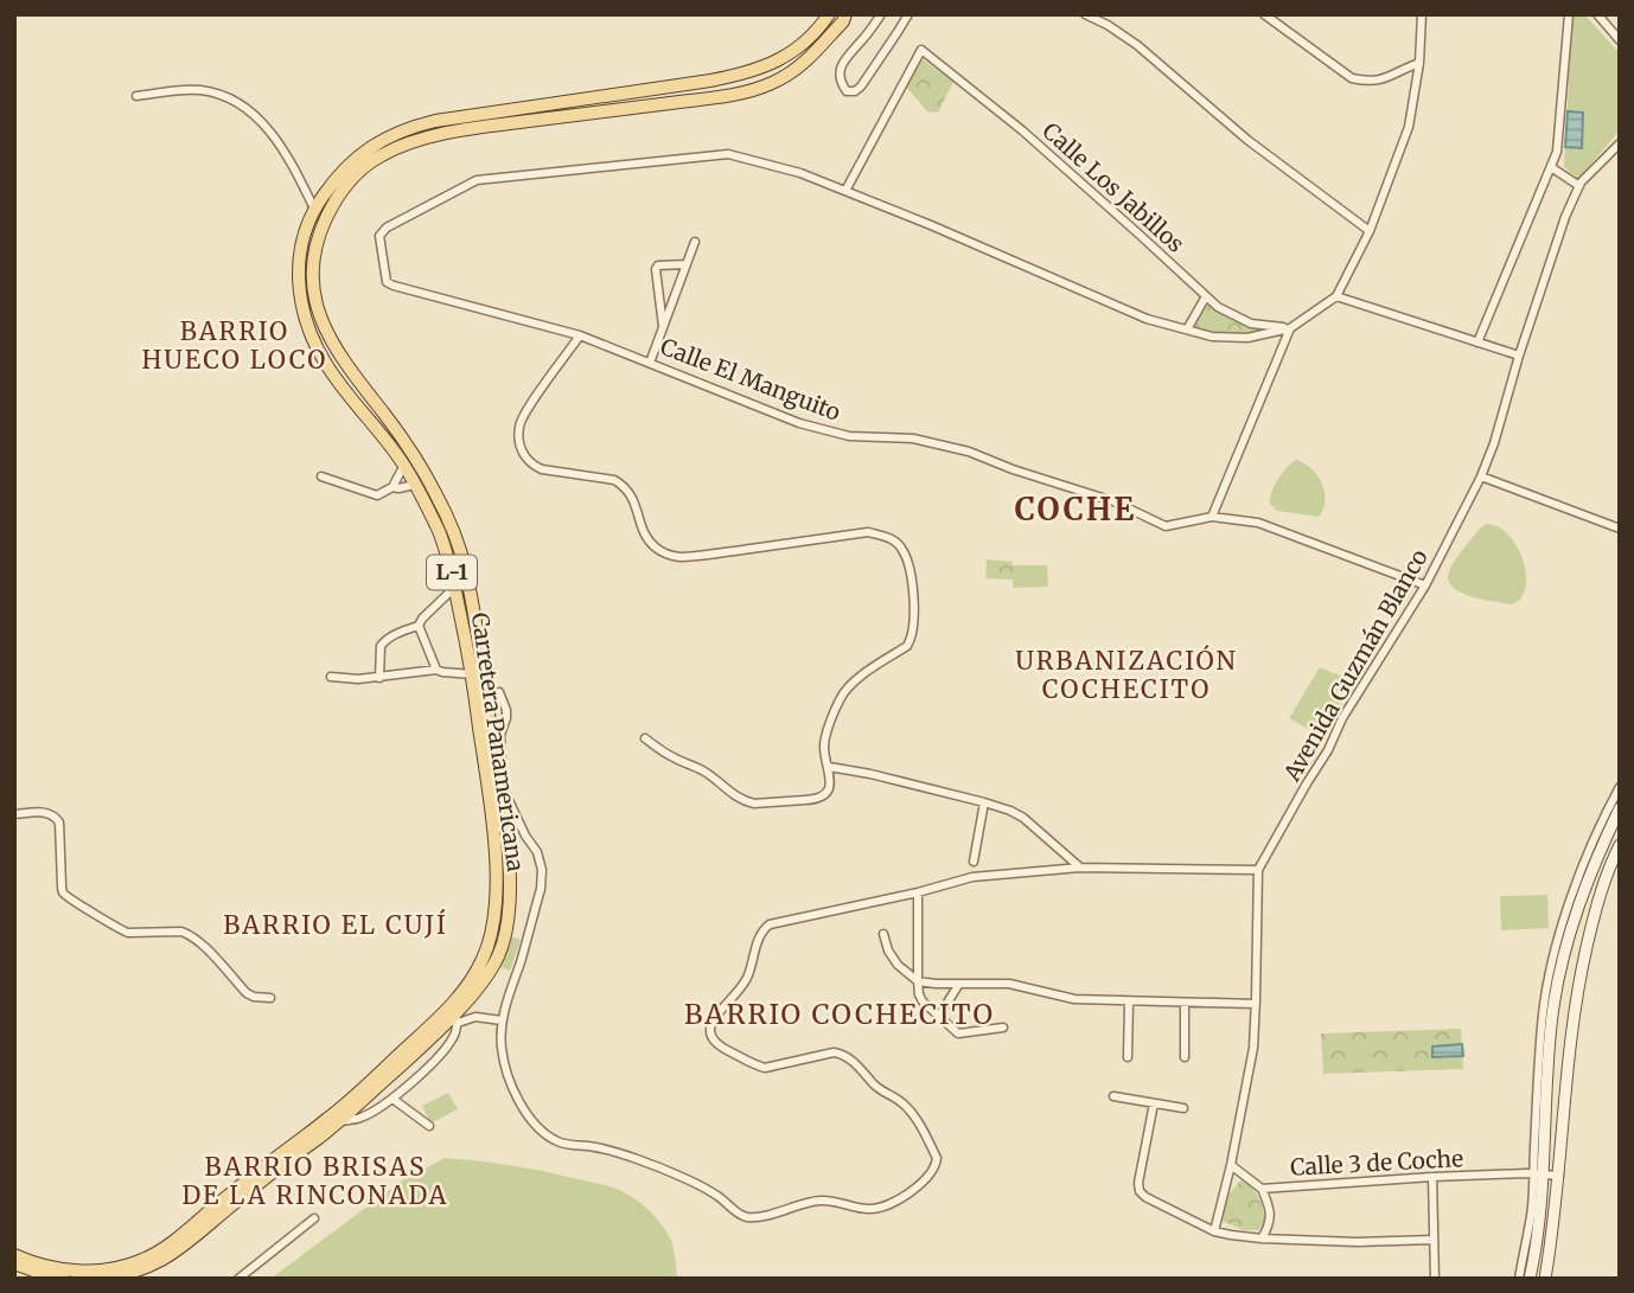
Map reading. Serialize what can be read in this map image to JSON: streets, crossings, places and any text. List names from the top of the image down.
{
  "streets": {
    "main road": ["L-1", "Carretera Panamericana"],
    "street": [
      "Calle Los Jabillos",
      "Calle El Manguito",
      "Avenida Guzmán Blanco",
      "Calle 3 de Coche"
    ]
  },
  "crossings": [
    ["Calle Los Jabillos", "Calle El Manguito"],
    ["Calle El Manguito", "Avenida Guzmán Blanco"],
    ["Avenida Guzmán Blanco", "Calle 3 de Coche"]
  ],
  "districts": [
    "BARRIO HUECO LOCO",
    "COCHE",
    "URBANIZACIÓN COCHECITO",
    "BARRIO EL CUJÍ",
    "BARRIO COCHECITO",
    "BARRIO BRISAS DE LA RINCONADA"
  ]
}
